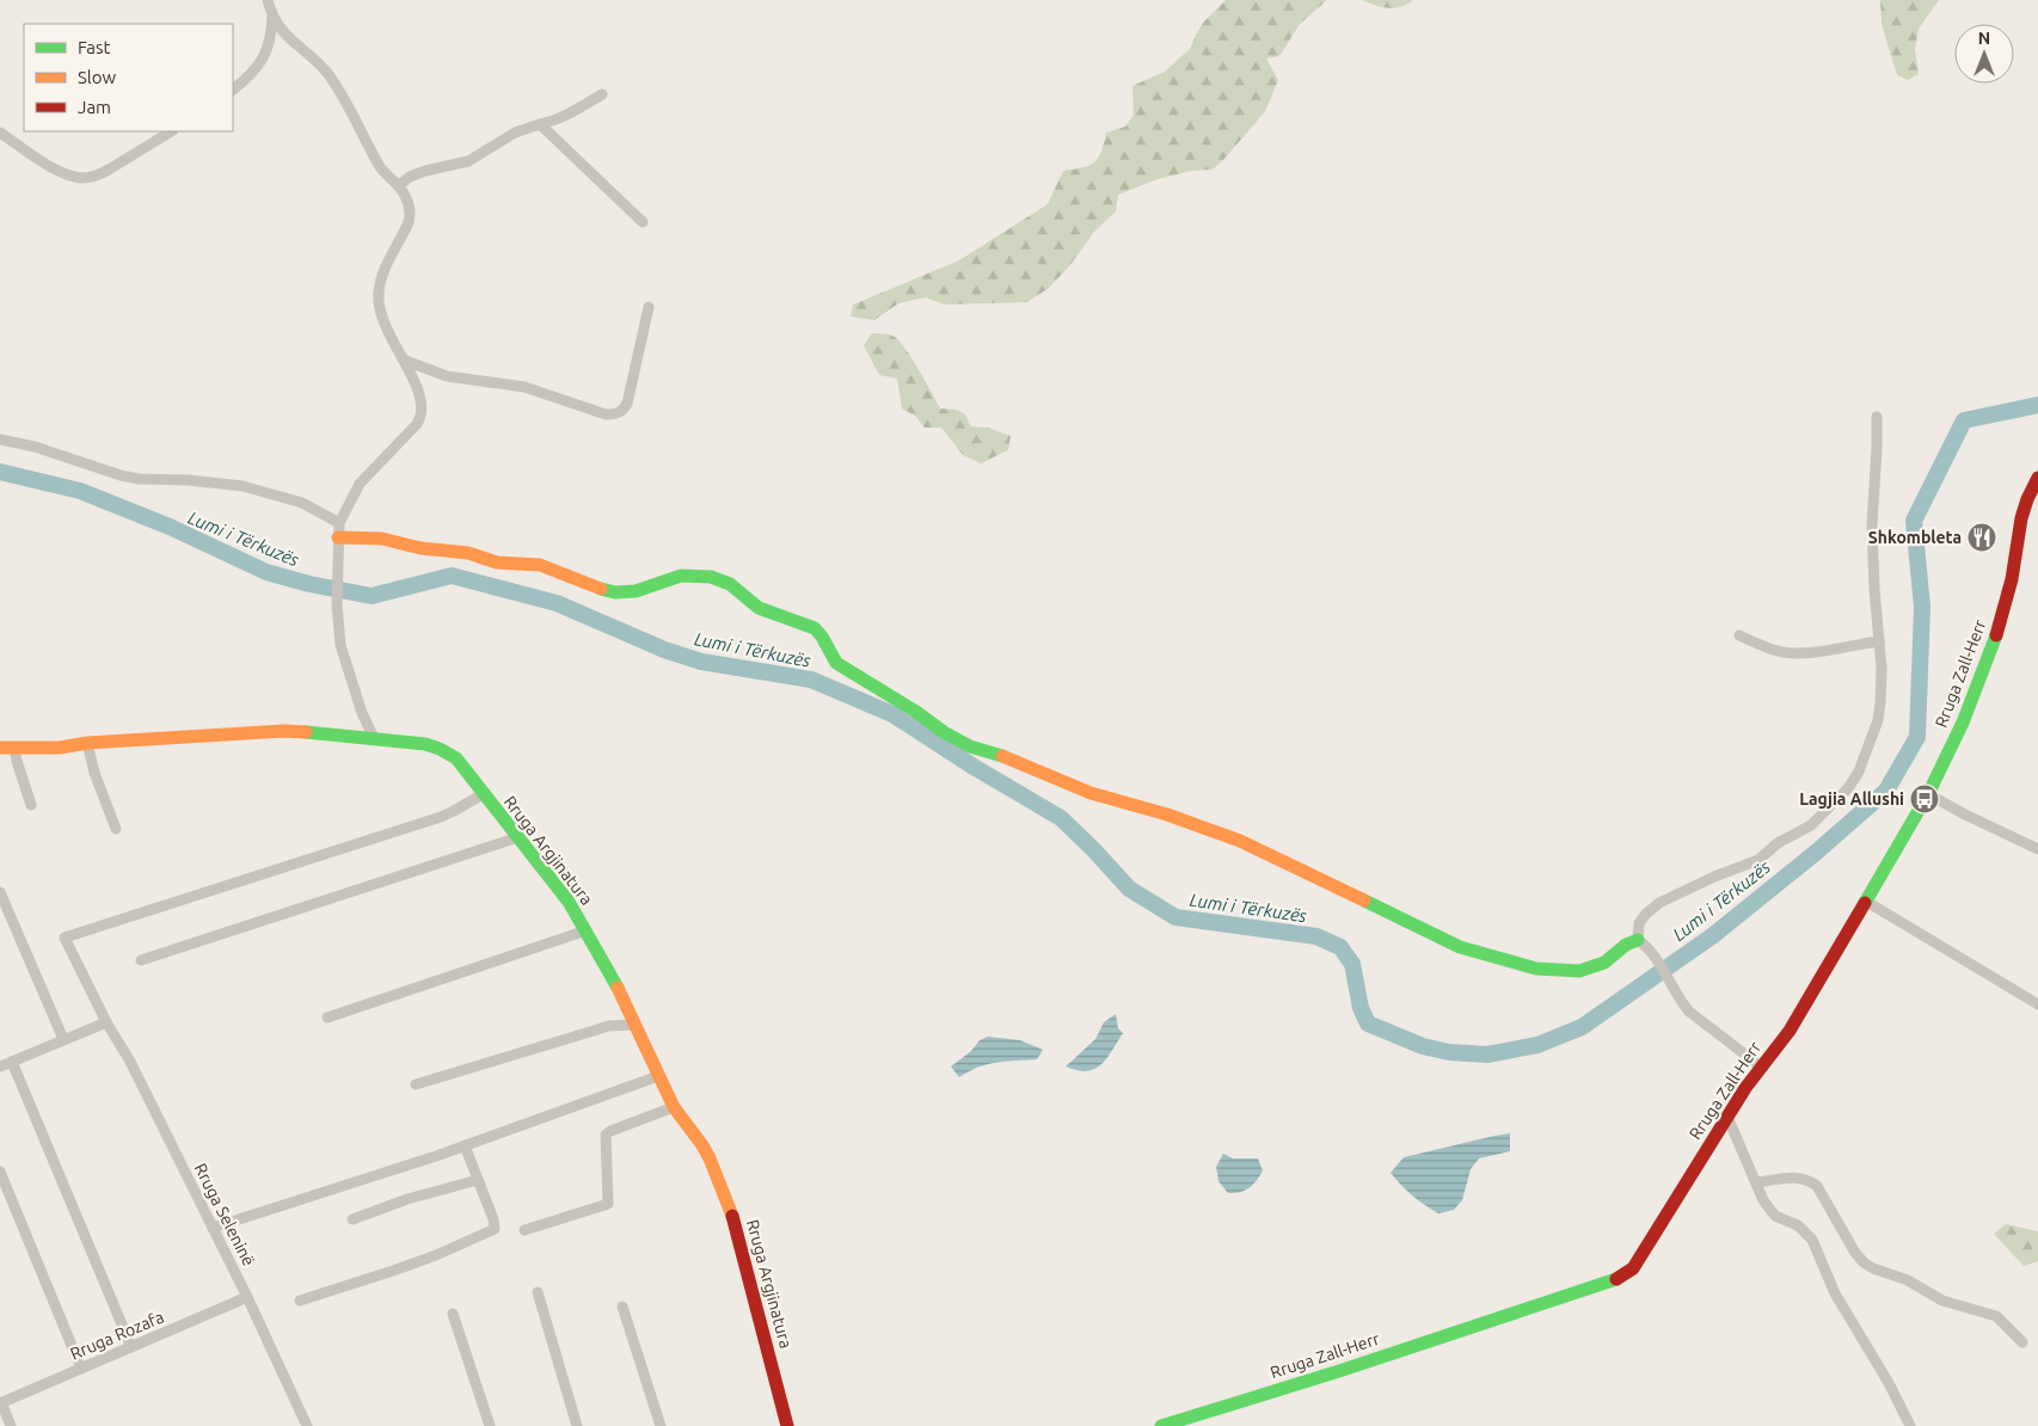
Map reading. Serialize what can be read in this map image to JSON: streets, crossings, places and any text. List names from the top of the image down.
{
  "streets": {
    "street": [
      "Rruga Zall-Herr",
      "Rruga Argjinatura",
      "Rruga Seleninë",
      "Rruga Rozafa"
    ]
  },
  "crossings": [
    ["Rruga Argjinatura", "Rruga Seleninë"],
    ["Rruga Seleninë", "Rruga Rozafa"]
  ],
  "water": ["Lumi i Tërkuzës"],
  "places": {
    "restaurant": ["Shkombleta"],
    "bus stop": ["Lagjia Allushi"]
  },
  "legend": ["Fast", "Slow", "Jam"],
  "north": "top"
}
